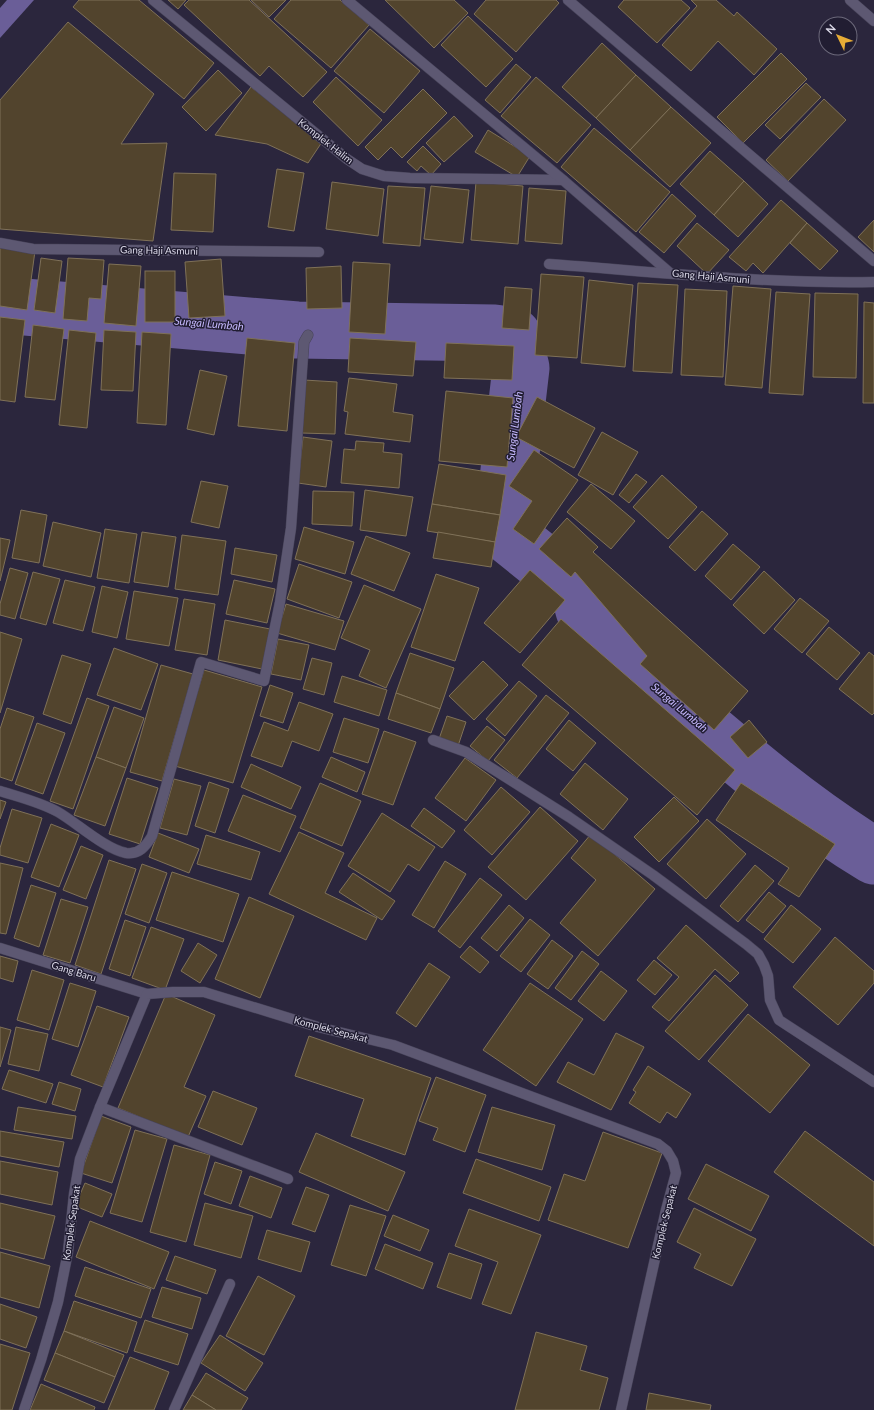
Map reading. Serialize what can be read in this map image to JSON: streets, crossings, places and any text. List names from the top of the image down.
{
  "streets": {
    "street": [
      "Komplek Halim",
      "Gang Haji Asmuni",
      "Gang Baru",
      "Komplek Sepakat"
    ]
  },
  "crossings": [
    ["Gang Baru", "Komplek Sepakat"]
  ],
  "water": ["Sungai Lumbah"],
  "north": "top left"
}
